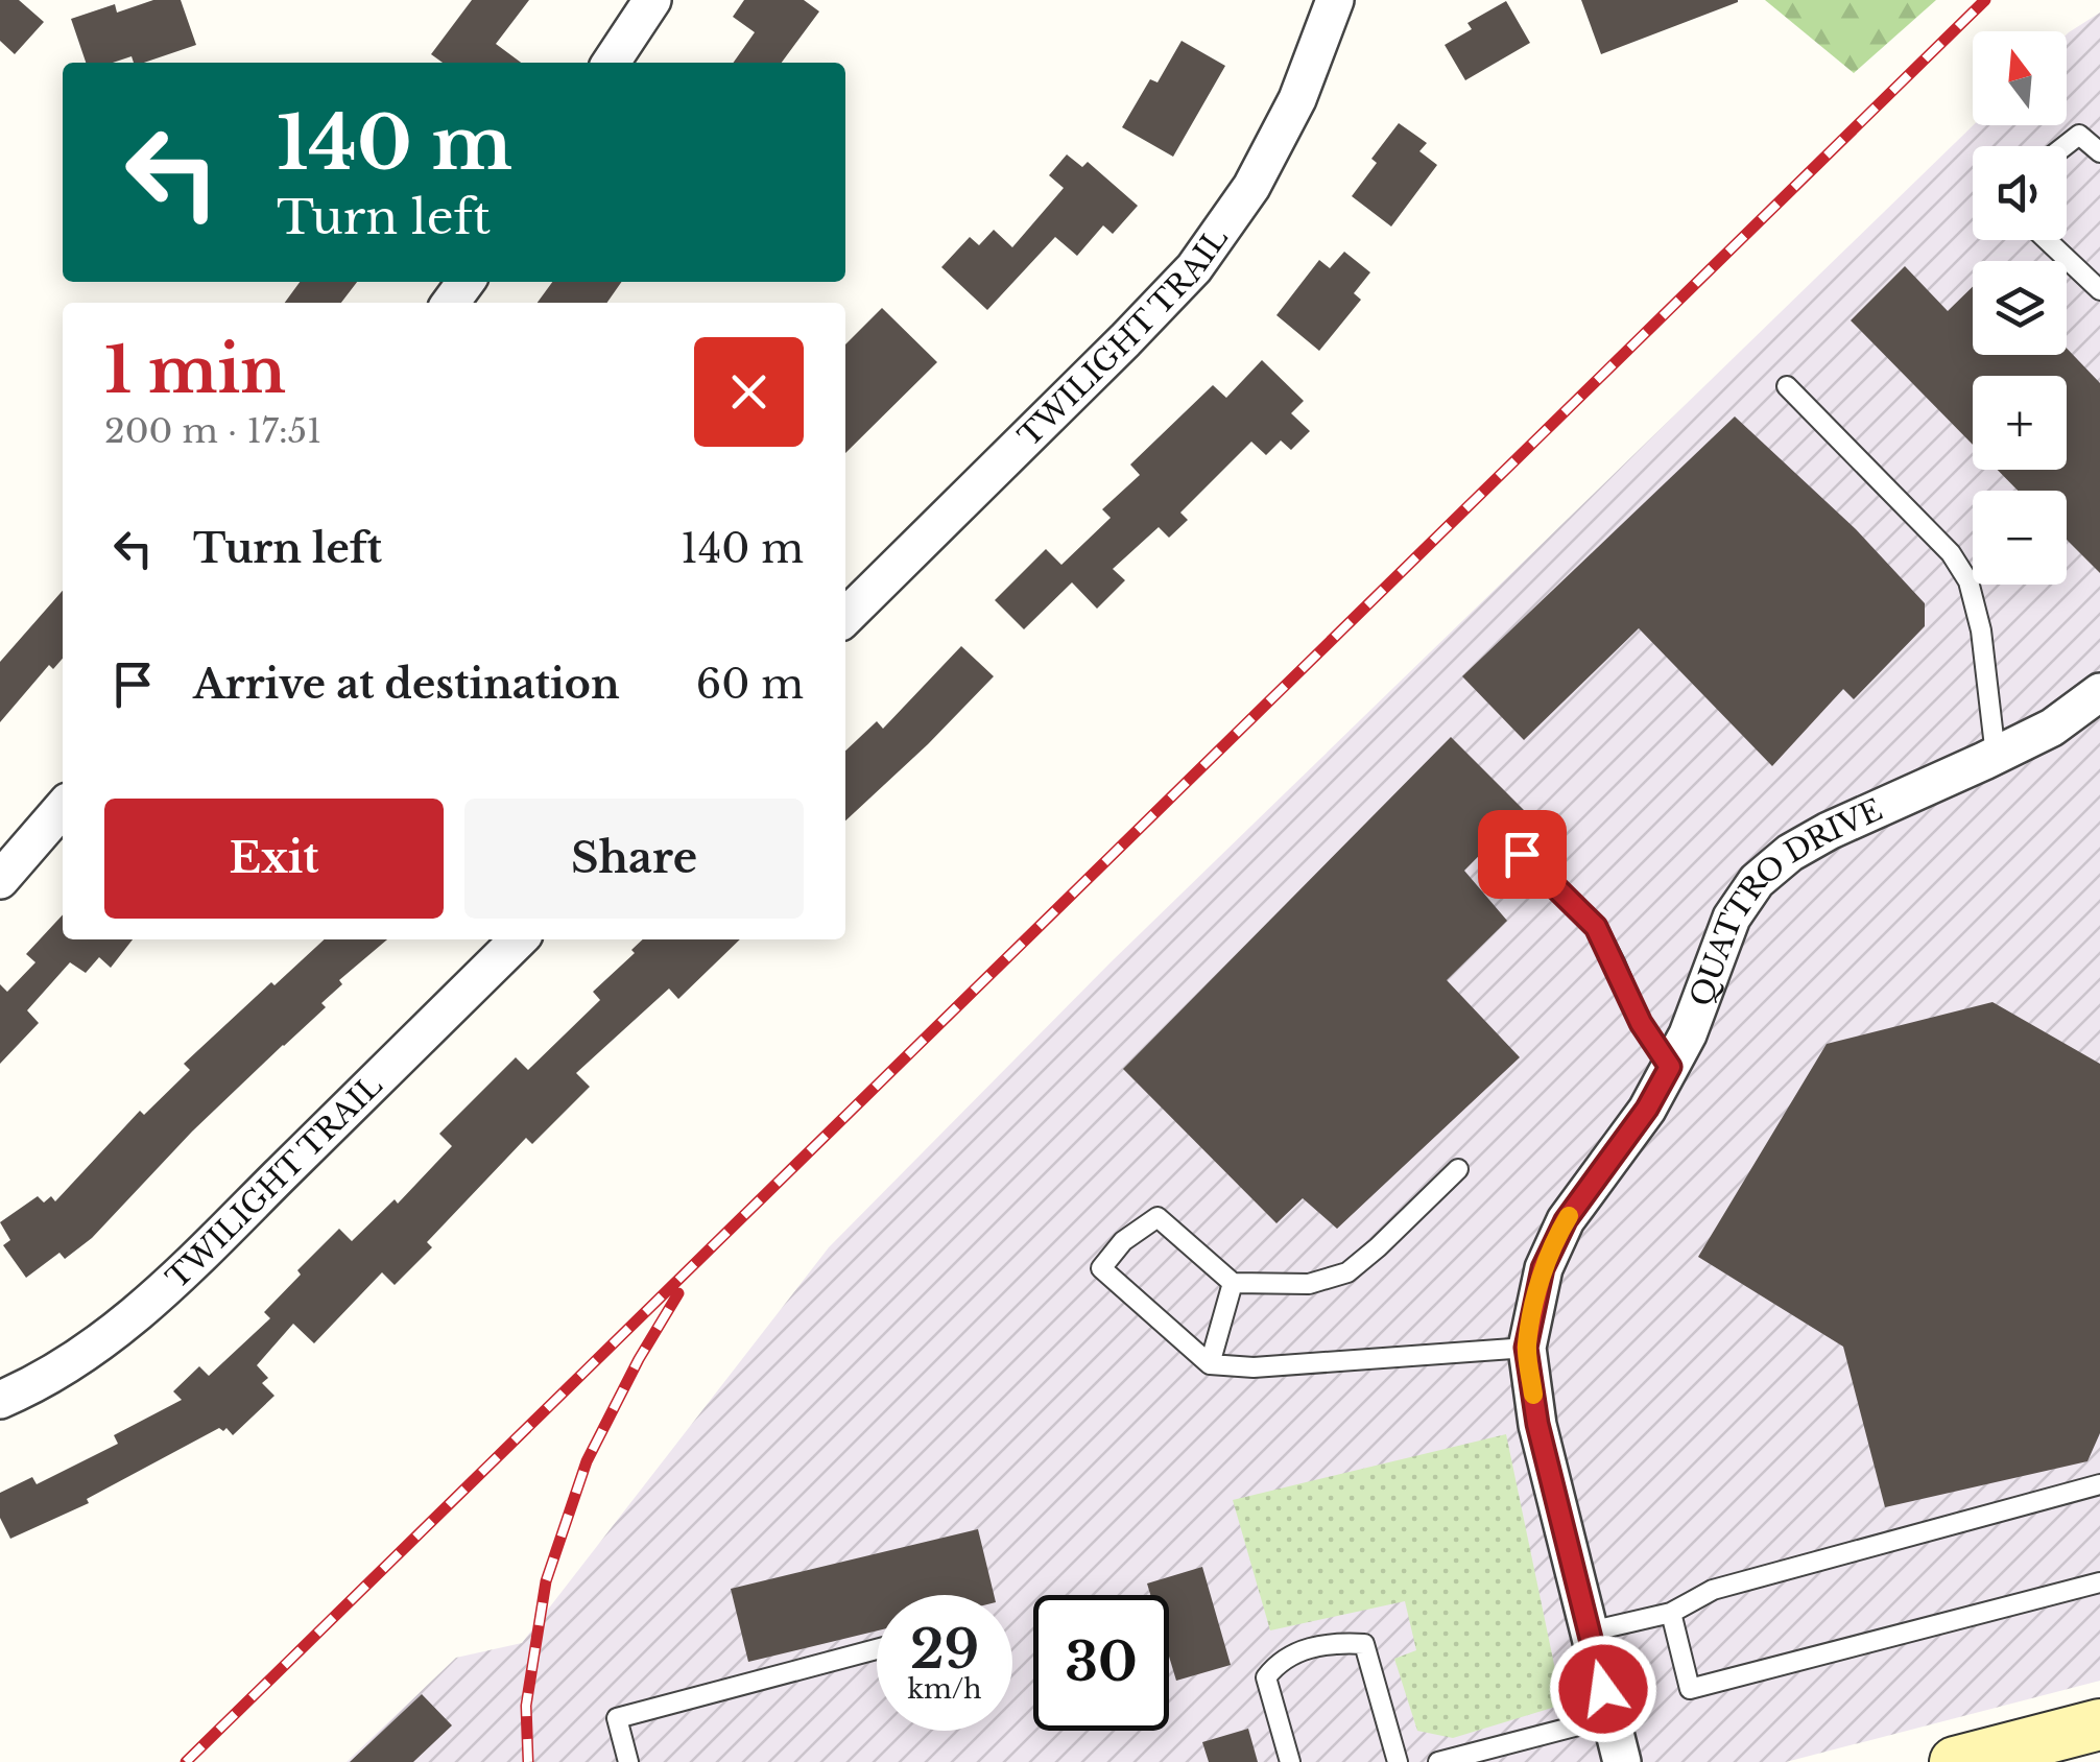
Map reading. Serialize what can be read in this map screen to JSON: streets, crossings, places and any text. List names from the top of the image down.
{
  "streets": {
    "street": ["TWILIGHT TRAIL", "QUATTRO DRIVE"]
  },
  "north": "top",
  "page": {
    "map_buttons": ["+", "−"],
    "turn": ["140 m", "Turn left"],
    "heading": ["1 min", "200 m · 17:51"],
    "list": [
      {
        "name": "Turn left",
        "value": "140 m"
      },
      {
        "name": "Arrive at destination",
        "value": "60 m"
      }
    ],
    "buttons": ["Exit", "Share"],
    "speed": "29 km/h",
    "limit": "30"
  }
}
